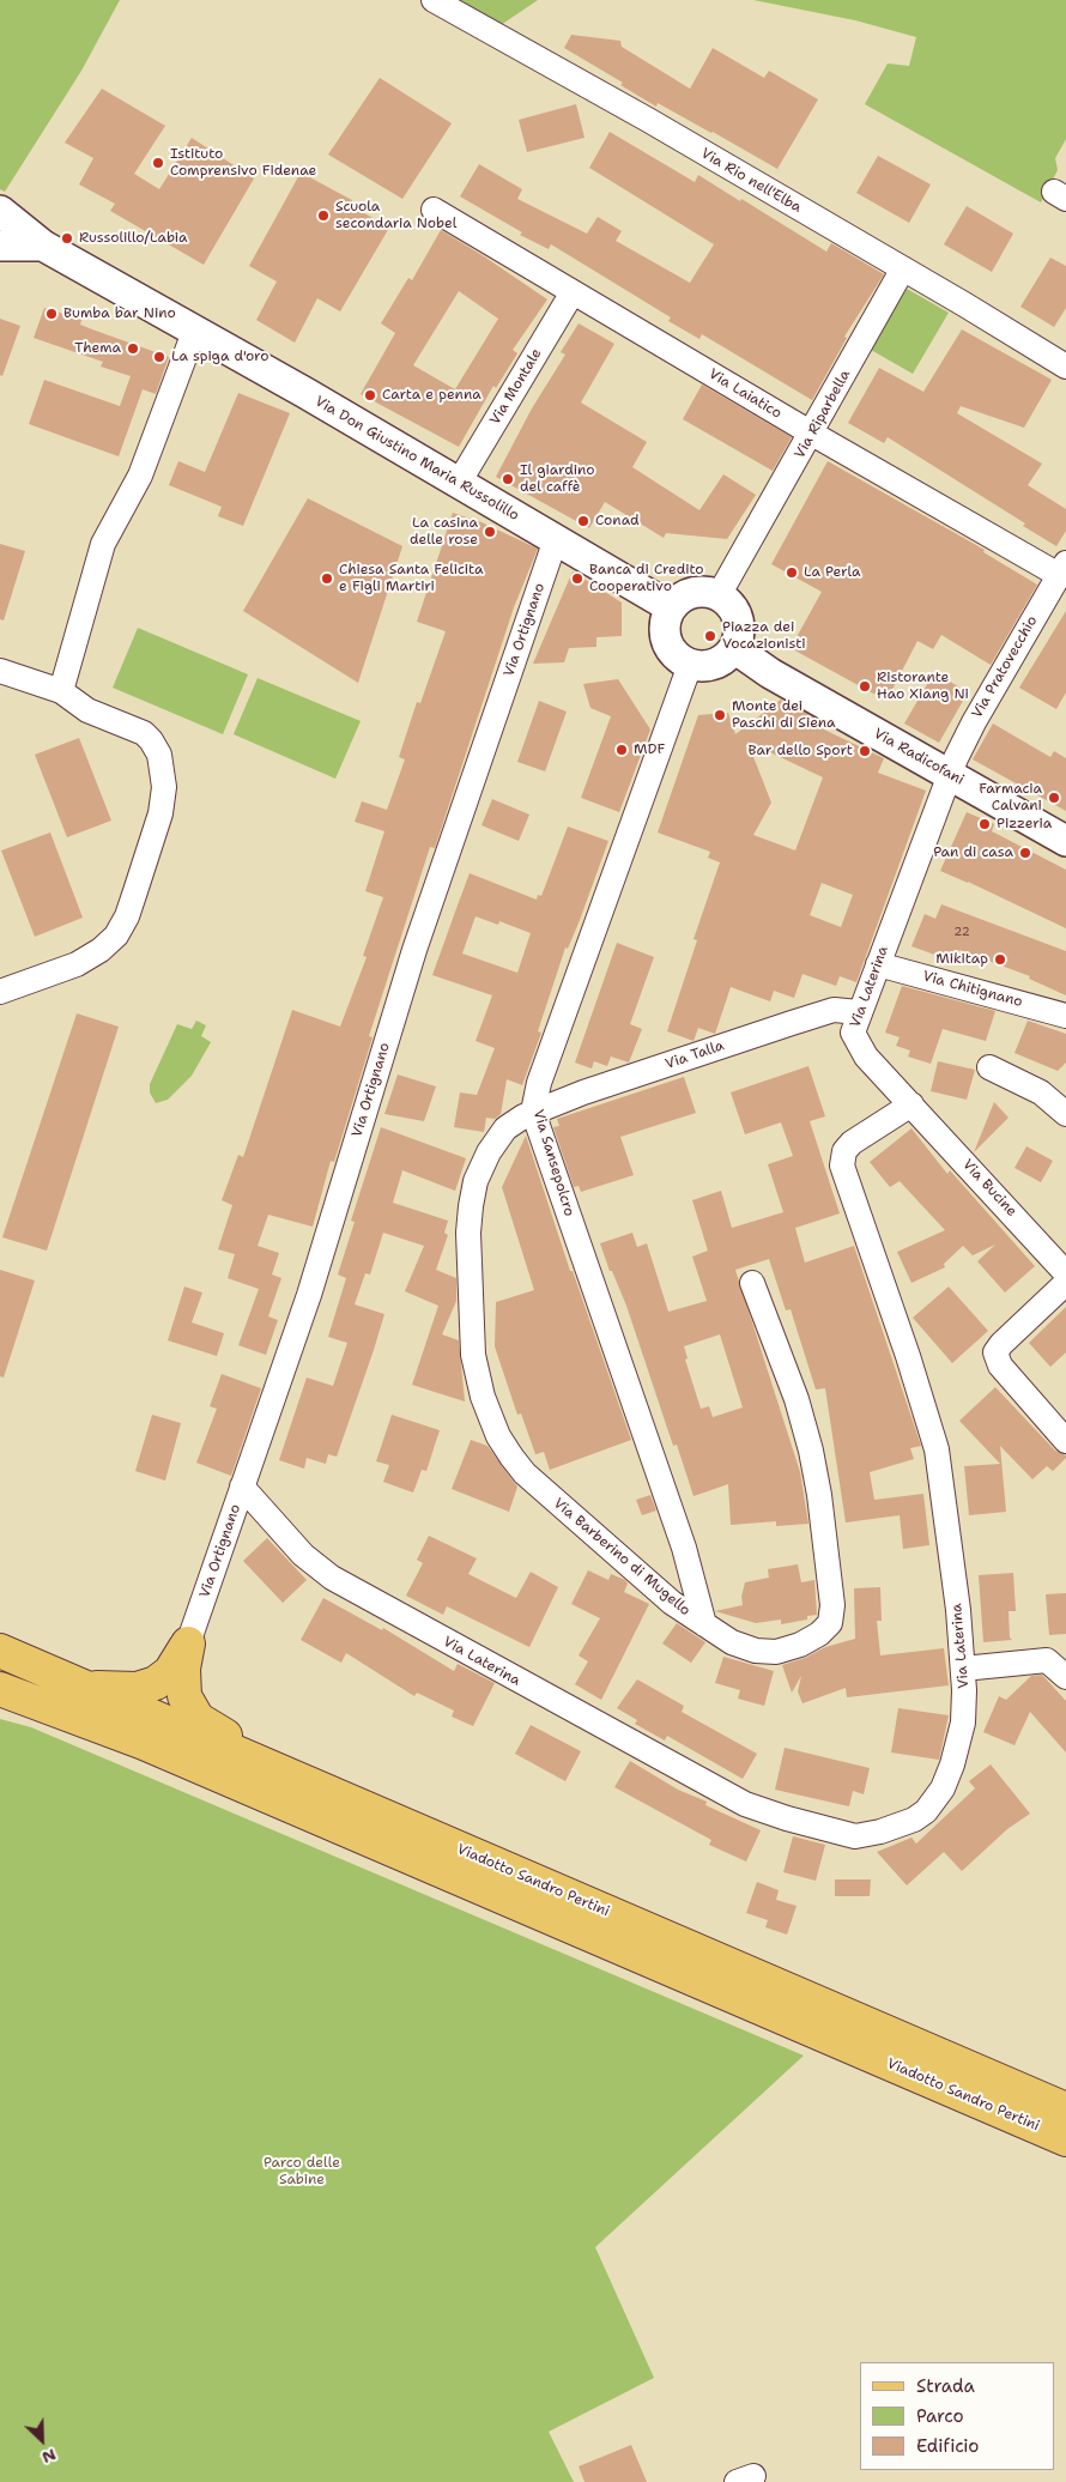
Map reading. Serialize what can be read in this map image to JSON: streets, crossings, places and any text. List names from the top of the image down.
{
  "streets": {
    "main road": ["Viadotto Sandro Pertini"],
    "street": [
      "Via Rio nell'Elba",
      "Via Montale",
      "Via Laiatico",
      "Via Riparbella",
      "Via Don Giustino Maria Russolillo",
      "Via Ortignano",
      "Via Pratovecchio",
      "Via Radicofani",
      "Via Laterina",
      "Via Chitignano",
      "Via Talla",
      "Via Sansepolcro",
      "Via Bucine",
      "Via Barberino di Mugello"
    ]
  },
  "crossings": [
    ["Via Rio nell'Elba", "Via Riparbella"],
    ["Via Montale", "Via Laiatico"],
    ["Via Montale", "Via Don Giustino Maria Russolillo"],
    ["Via Laiatico", "Via Riparbella"],
    ["Via Laiatico", "Via Pratovecchio"],
    ["Via Riparbella", "Via Don Giustino Maria Russolillo"],
    ["Via Riparbella", "Via Radicofani"],
    ["Via Riparbella", "Via Sansepolcro"],
    ["Via Don Giustino Maria Russolillo", "Via Ortignano"],
    ["Via Don Giustino Maria Russolillo", "Via Radicofani"],
    ["Via Don Giustino Maria Russolillo", "Via Sansepolcro"],
    ["Via Ortignano", "Via Laterina"],
    ["Via Pratovecchio", "Via Radicofani"],
    ["Via Pratovecchio", "Via Laterina"],
    ["Via Radicofani", "Via Laterina"],
    ["Via Radicofani", "Via Sansepolcro"],
    ["Via Laterina", "Via Chitignano"],
    ["Via Laterina", "Via Talla"],
    ["Via Laterina", "Via Bucine"],
    ["Via Talla", "Via Sansepolcro"],
    ["Via Talla", "Via Barberino di Mugello"],
    ["Via Sansepolcro", "Via Barberino di Mugello"]
  ],
  "parks": ["Parco delle Sabine"],
  "places": [
    "Istituto Comprensivo Fidenae",
    "Scuola secondaria Nobel",
    "Russolillo/Labia",
    "Bumba bar Nino",
    "Thema",
    "La spiga d'oro",
    "Carta e penna",
    "Il giardino del caffè",
    "Conad",
    "La casina delle rose",
    "La Perla",
    "Chiesa Santa Felicita e Figli Martiri",
    "Banca di Credito Cooperativo",
    "Piazza dei Vocazionisti",
    "Ristorante Hao Xiang Ni",
    "Monte dei Paschi di Siena",
    "MDF",
    "Bar dello Sport",
    "Farmacia Calvani",
    "Pizzeria",
    "Pan di casa",
    "Mikitap"
  ],
  "house_numbers": ["22"],
  "legend": ["Strada", "Parco", "Edificio"],
  "north": "bottom right"
}
